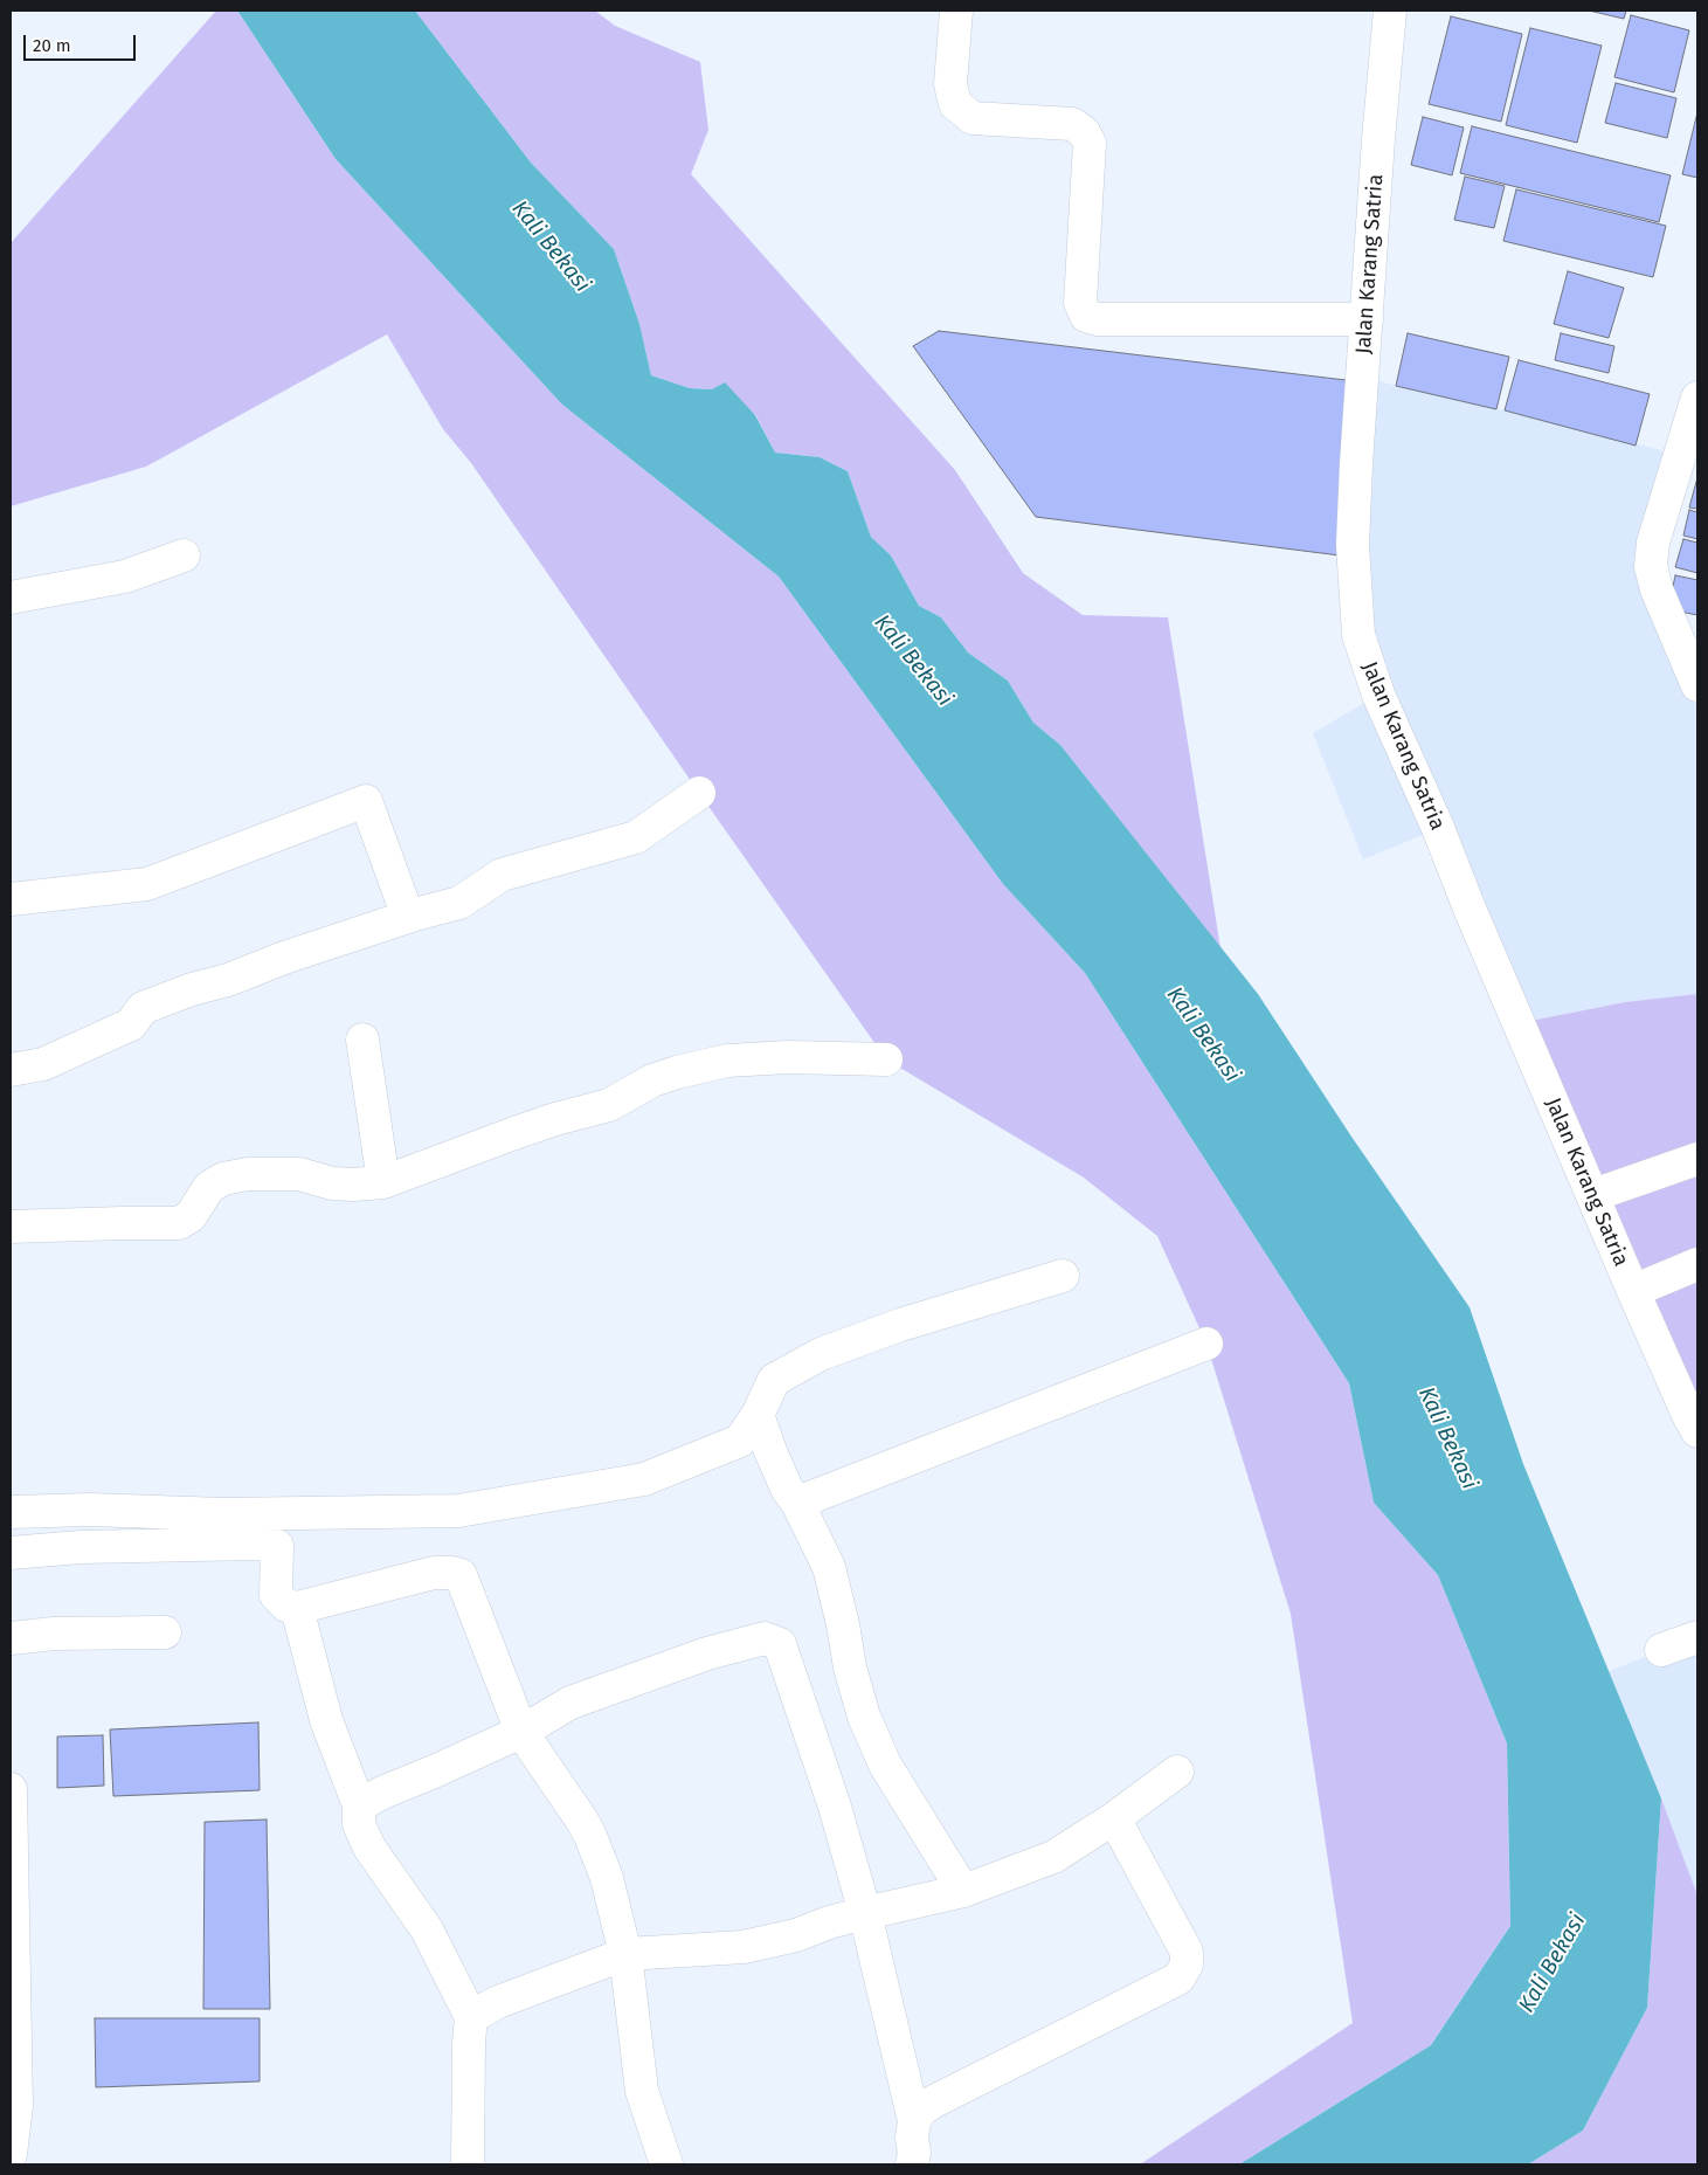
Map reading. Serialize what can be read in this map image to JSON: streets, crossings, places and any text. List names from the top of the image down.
{
  "streets": {
    "street": ["Jalan Karang Satria"]
  },
  "water": ["Kali Bekasi"],
  "scale_bar": "20 m"
}
